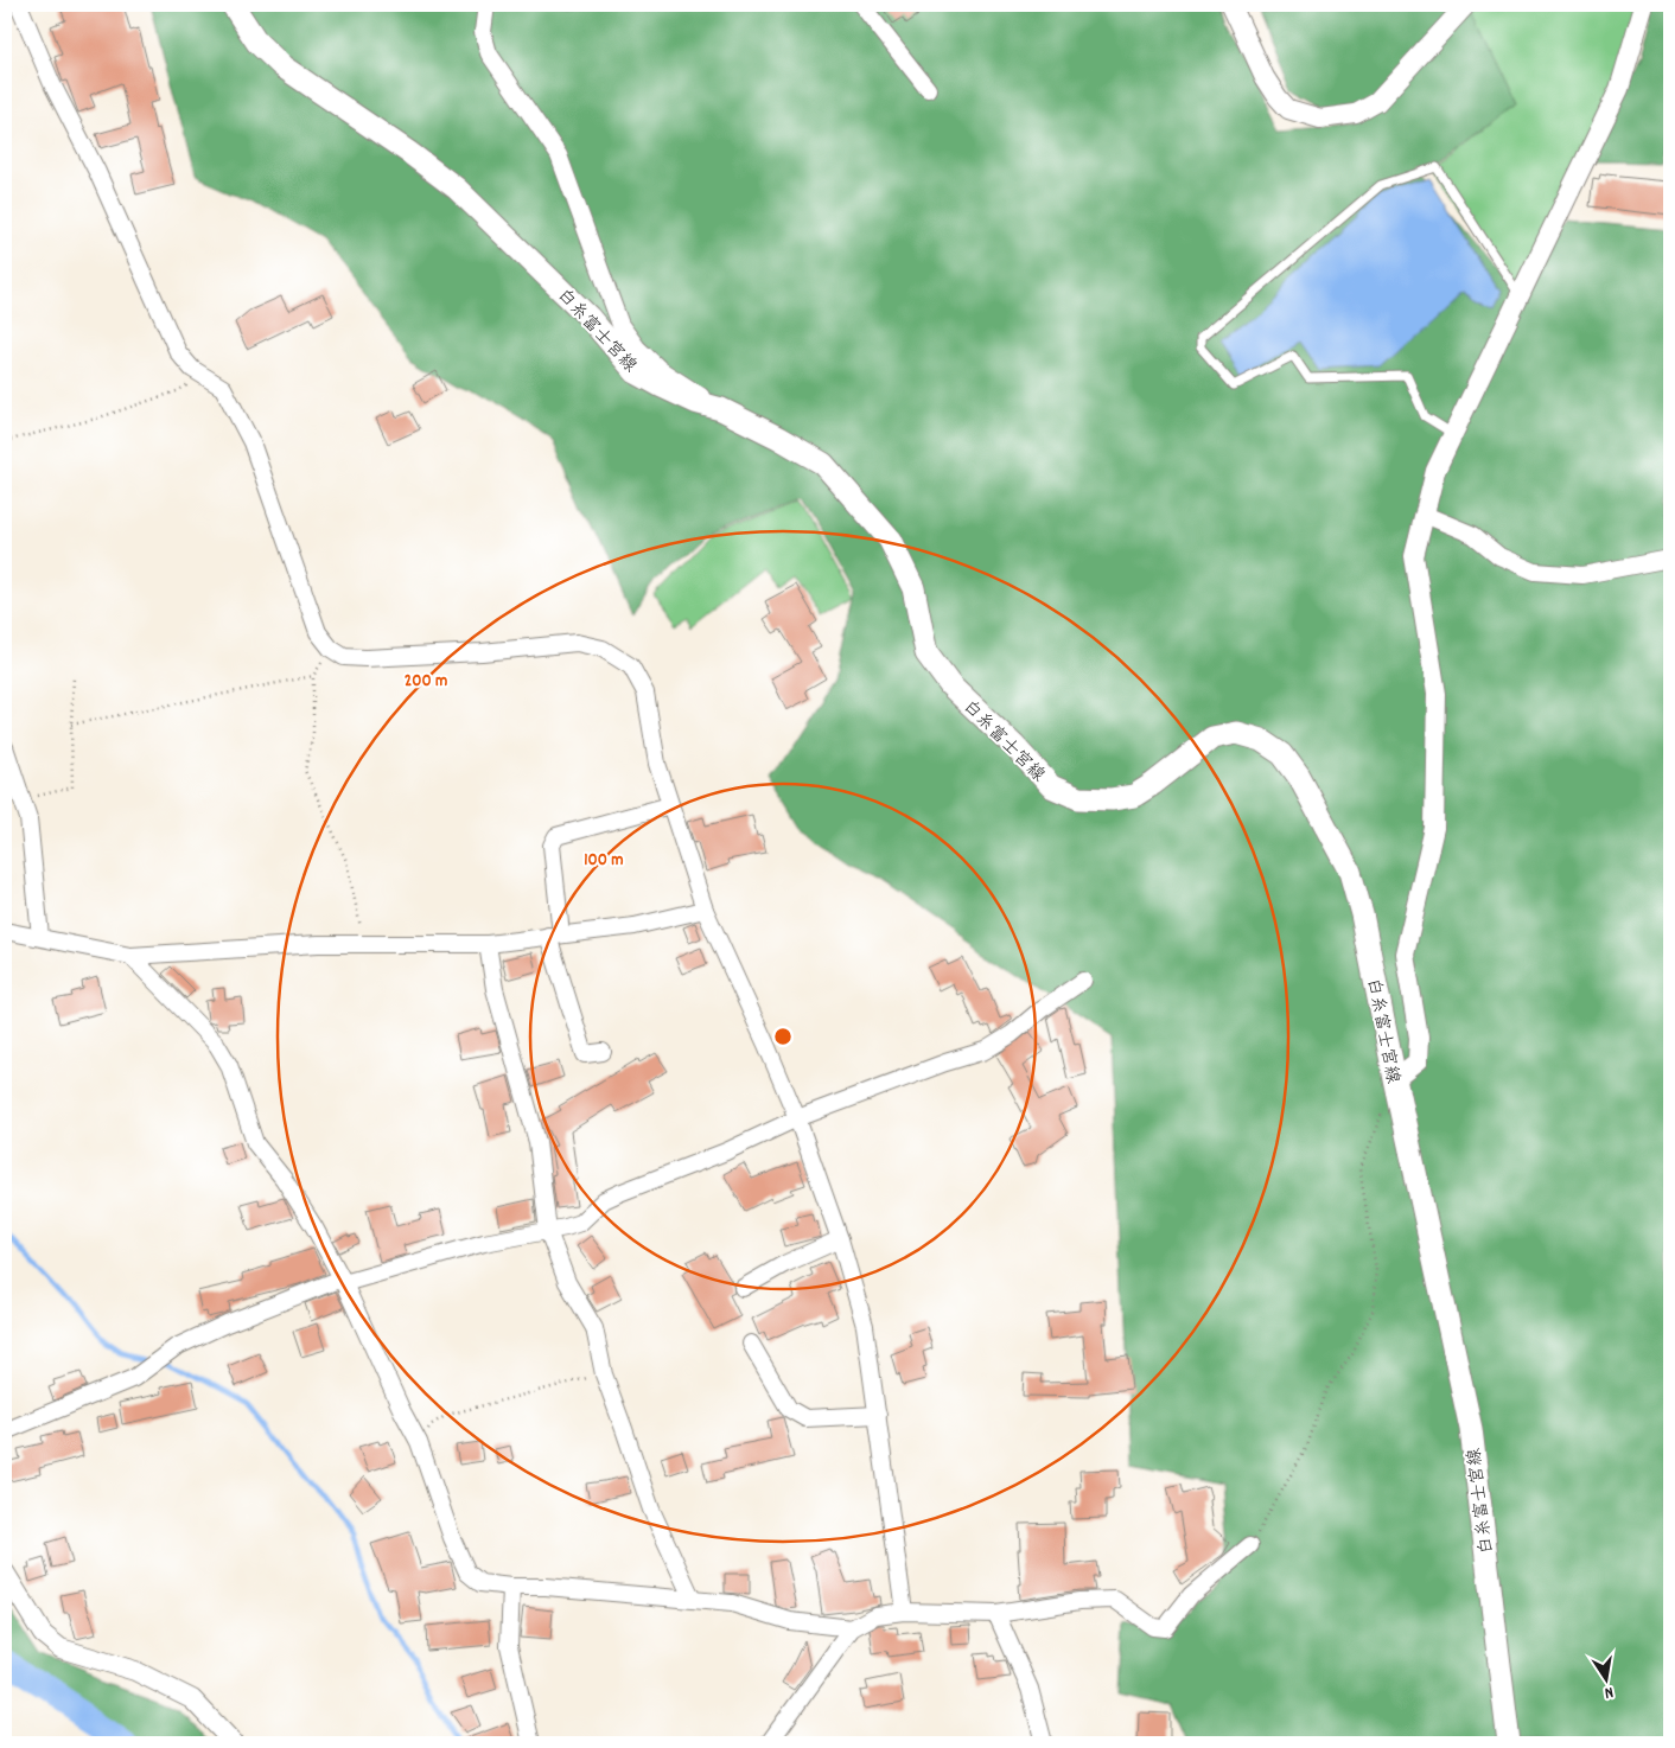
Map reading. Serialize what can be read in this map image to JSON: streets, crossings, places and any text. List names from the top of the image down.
{
  "streets": {
    "main road": ["白糸富士宮線"]
  },
  "north": "bottom",
  "rings": ["200 m", "100 m"]
}
